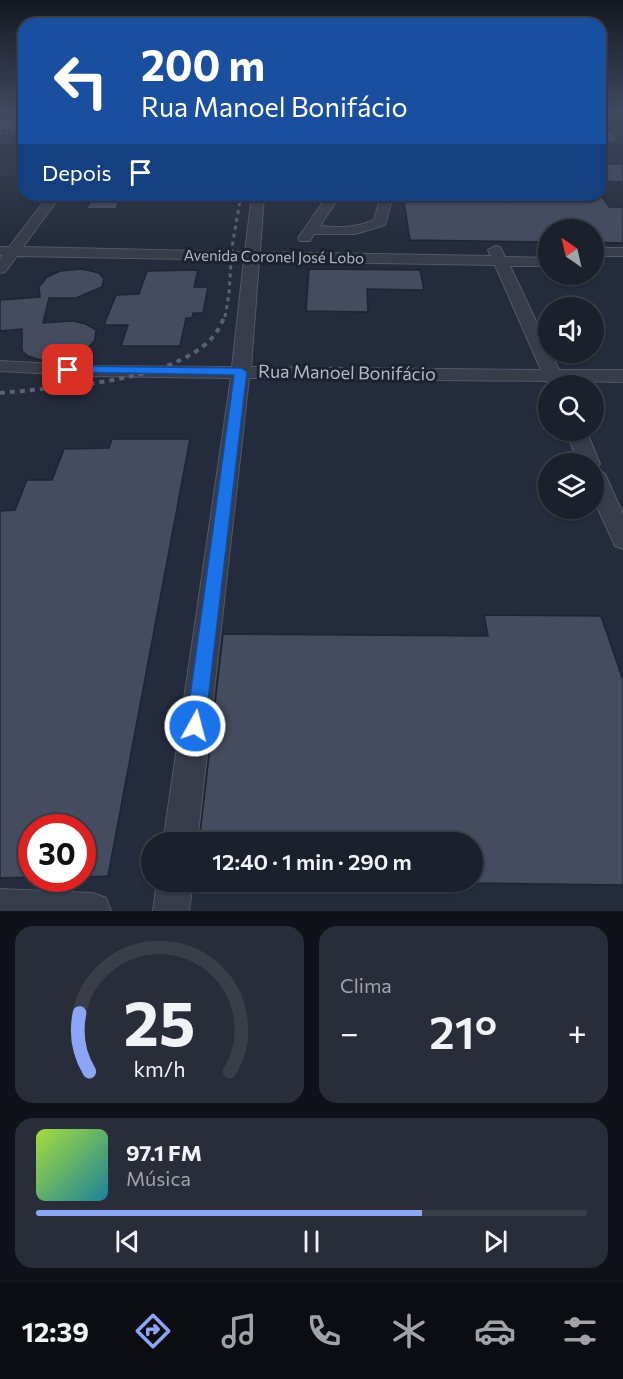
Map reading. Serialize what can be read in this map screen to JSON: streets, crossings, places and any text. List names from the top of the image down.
{
  "streets": {
    "street": ["Avenida Coronel José Lobo", "Rua Manoel Bonifácio"]
  },
  "north": "top left",
  "page": {
    "turn": ["200 m", "Rua Manoel Bonifácio"],
    "then": "Depois",
    "limit": "30",
    "trip": "12:40 · 1 min · 290 m",
    "tile": "Clima",
    "heat": ["−", "21°", "+"],
    "song": ["97.1 FM", "Música"],
    "tabs": "12:39",
    "gauge": ["25", "km/h"]
  }
}
